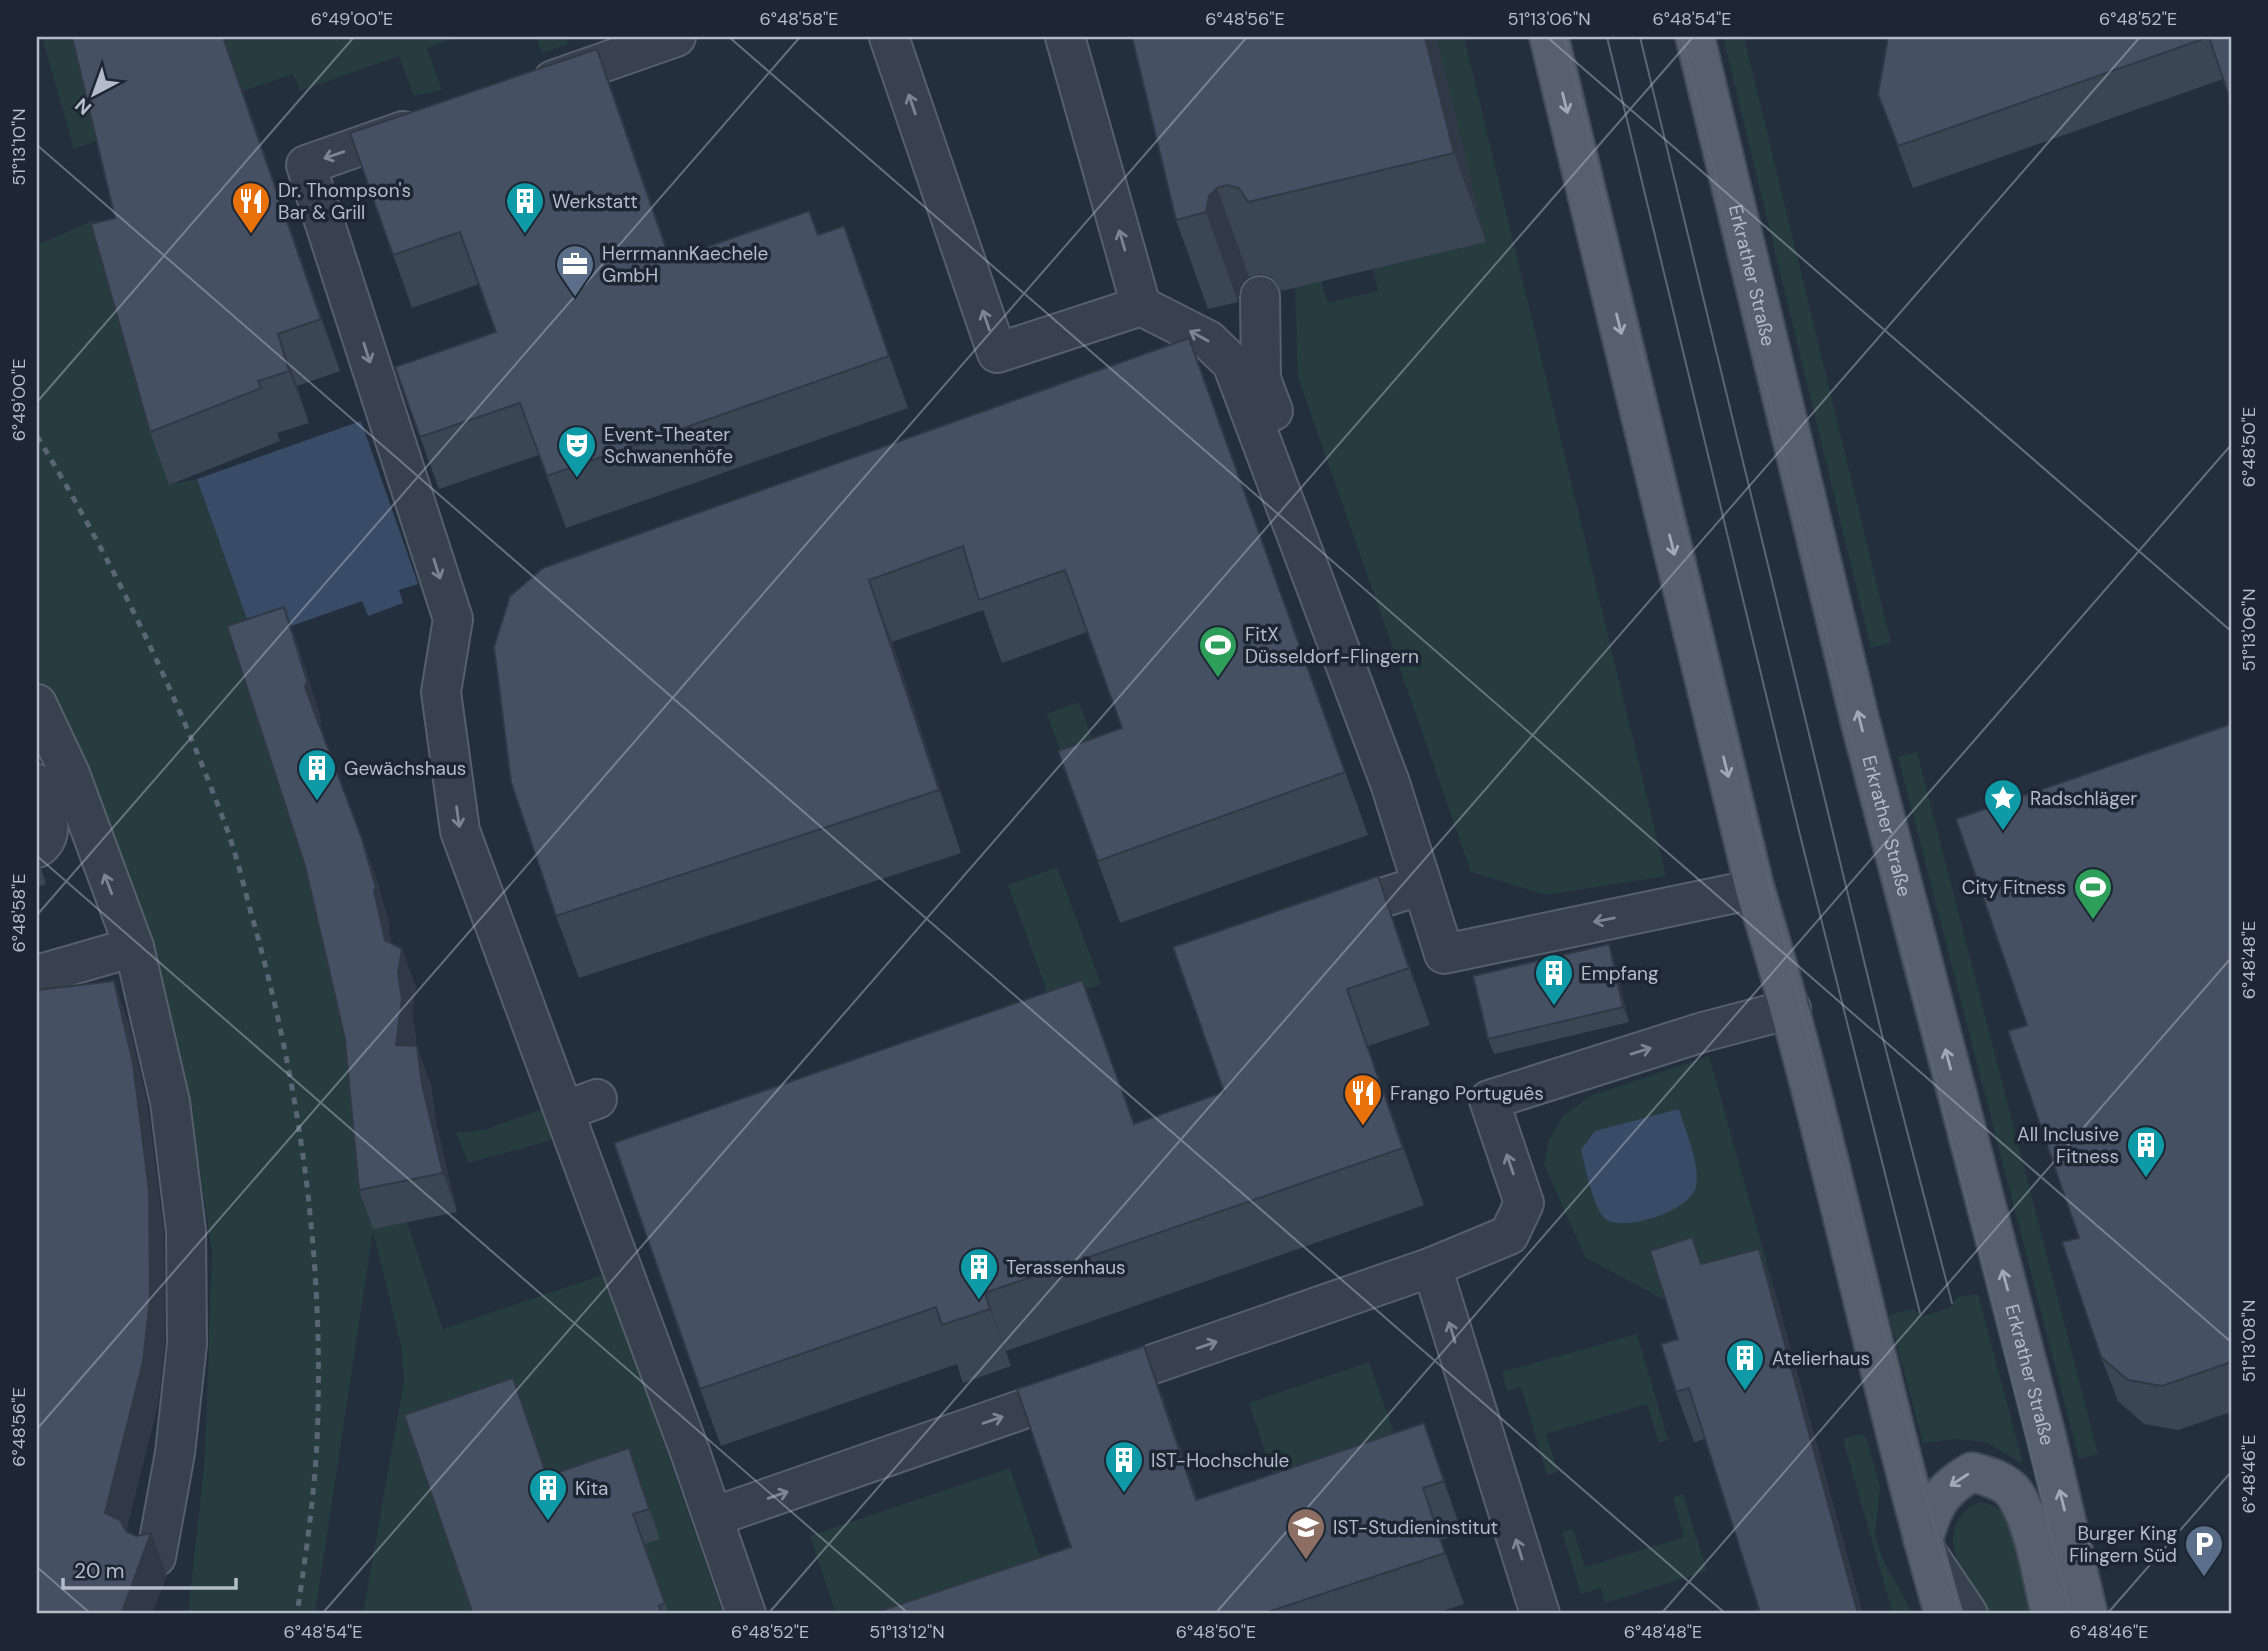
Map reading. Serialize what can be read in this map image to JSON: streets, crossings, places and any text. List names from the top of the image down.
{
  "streets": {
    "main road": ["Erkrather Straße"]
  },
  "places": {
    "restaurant": ["Dr. Thompson's Bar & Grill", "Frango Português"],
    "building": [
      "Werkstatt",
      "Gewächshaus",
      "Empfang",
      "All Inclusive Fitness",
      "Terassenhaus",
      "Atelierhaus",
      "IST-Hochschule",
      "Kita"
    ],
    "office": ["HerrmannKaechele GmbH"],
    "theatre": ["Event-Theater Schwanenhöfe"],
    "sports": ["FitX Düsseldorf-Flingern", "City Fitness"],
    "place": ["Radschläger"],
    "school or university": ["IST-Studieninstitut"],
    "parking": ["Burger King Flingern Süd"]
  },
  "scale_bar": "20 m",
  "north": "bottom left",
  "coordinates": [
    "6°49'00\"E",
    "6°48'58\"E",
    "6°48'56\"E",
    "51°13'06\"N",
    "6°48'54\"E",
    "6°48'52\"E",
    "51°13'10\"N",
    "6°48'50\"E",
    "6°48'48\"E",
    "51°13'08\"N",
    "6°48'46\"E",
    "51°13'12\"N"
  ]
}
